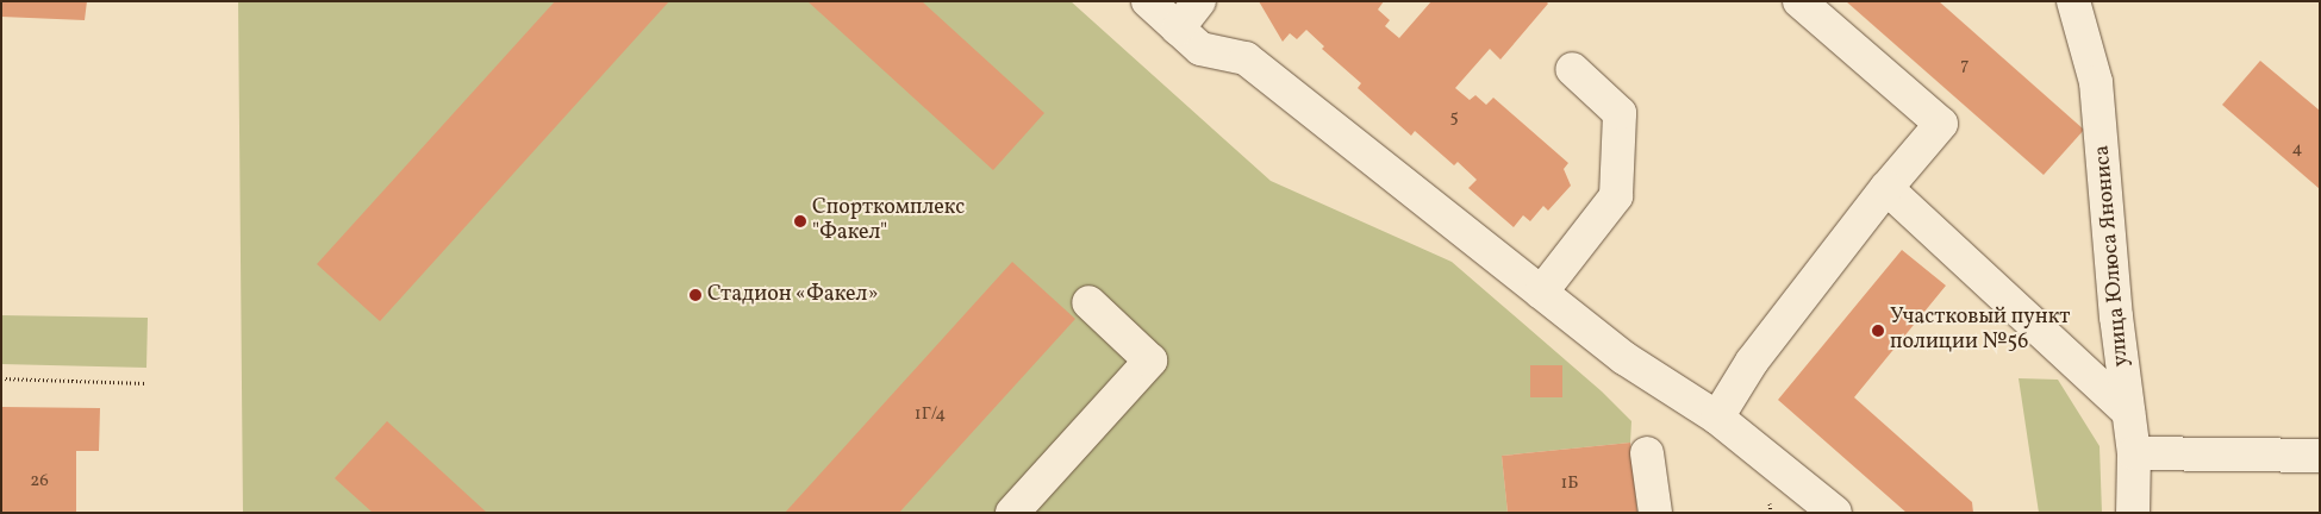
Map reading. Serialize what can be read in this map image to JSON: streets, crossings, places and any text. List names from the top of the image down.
{
  "streets": {
    "street": ["улица Юлюса Янониса"]
  },
  "places": ["Спорткомплекс \"Факел\"", "Стадион «Факел»", "Участковый пункт полиции №56"],
  "house_numbers": [
    "7",
    "5",
    "4",
    "1Г/4",
    "26",
    "1Б"
  ]
}
